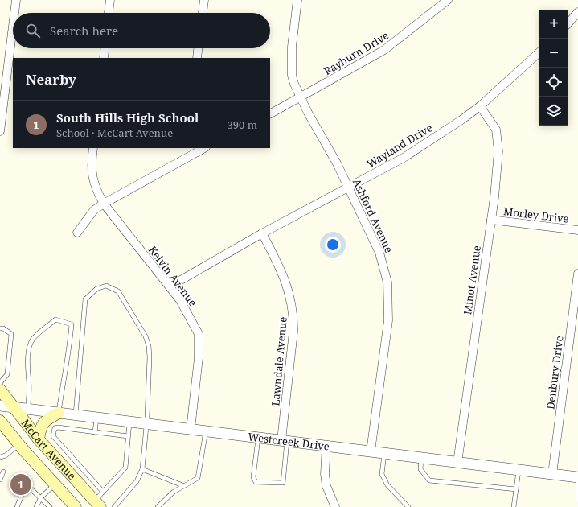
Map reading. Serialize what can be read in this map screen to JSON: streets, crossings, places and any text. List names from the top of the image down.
{
  "streets": {
    "main road": ["McCart Avenue"],
    "street": [
      "Rayburn Drive",
      "Wayland Drive",
      "Morley Drive",
      "Ashford Avenue",
      "Kelvin Avenue",
      "Minot Avenue",
      "Lawndale Avenue",
      "Denbury Drive",
      "Westcreek Drive"
    ]
  },
  "crossings": [
    ["Rayburn Drive", "Ashford Avenue"],
    ["Wayland Drive", "Ashford Avenue"],
    ["Wayland Drive", "Kelvin Avenue"],
    ["Wayland Drive", "Minot Avenue"],
    ["Wayland Drive", "Lawndale Avenue"],
    ["Morley Drive", "Minot Avenue"],
    ["Ashford Avenue", "Westcreek Drive"],
    ["Kelvin Avenue", "Westcreek Drive"],
    ["Minot Avenue", "Westcreek Drive"],
    ["Lawndale Avenue", "Westcreek Drive"],
    ["Denbury Drive", "Westcreek Drive"],
    ["Westcreek Drive", "McCart Avenue"]
  ],
  "page": {
    "map_buttons": ["+", "−"],
    "search": "Search here",
    "heading": "Nearby",
    "list": [
      {
        "mark": "1",
        "name": "South Hills High School",
        "note": "School · McCart Avenue",
        "value": "390 m"
      }
    ],
    "pins": "1"
  }
}
